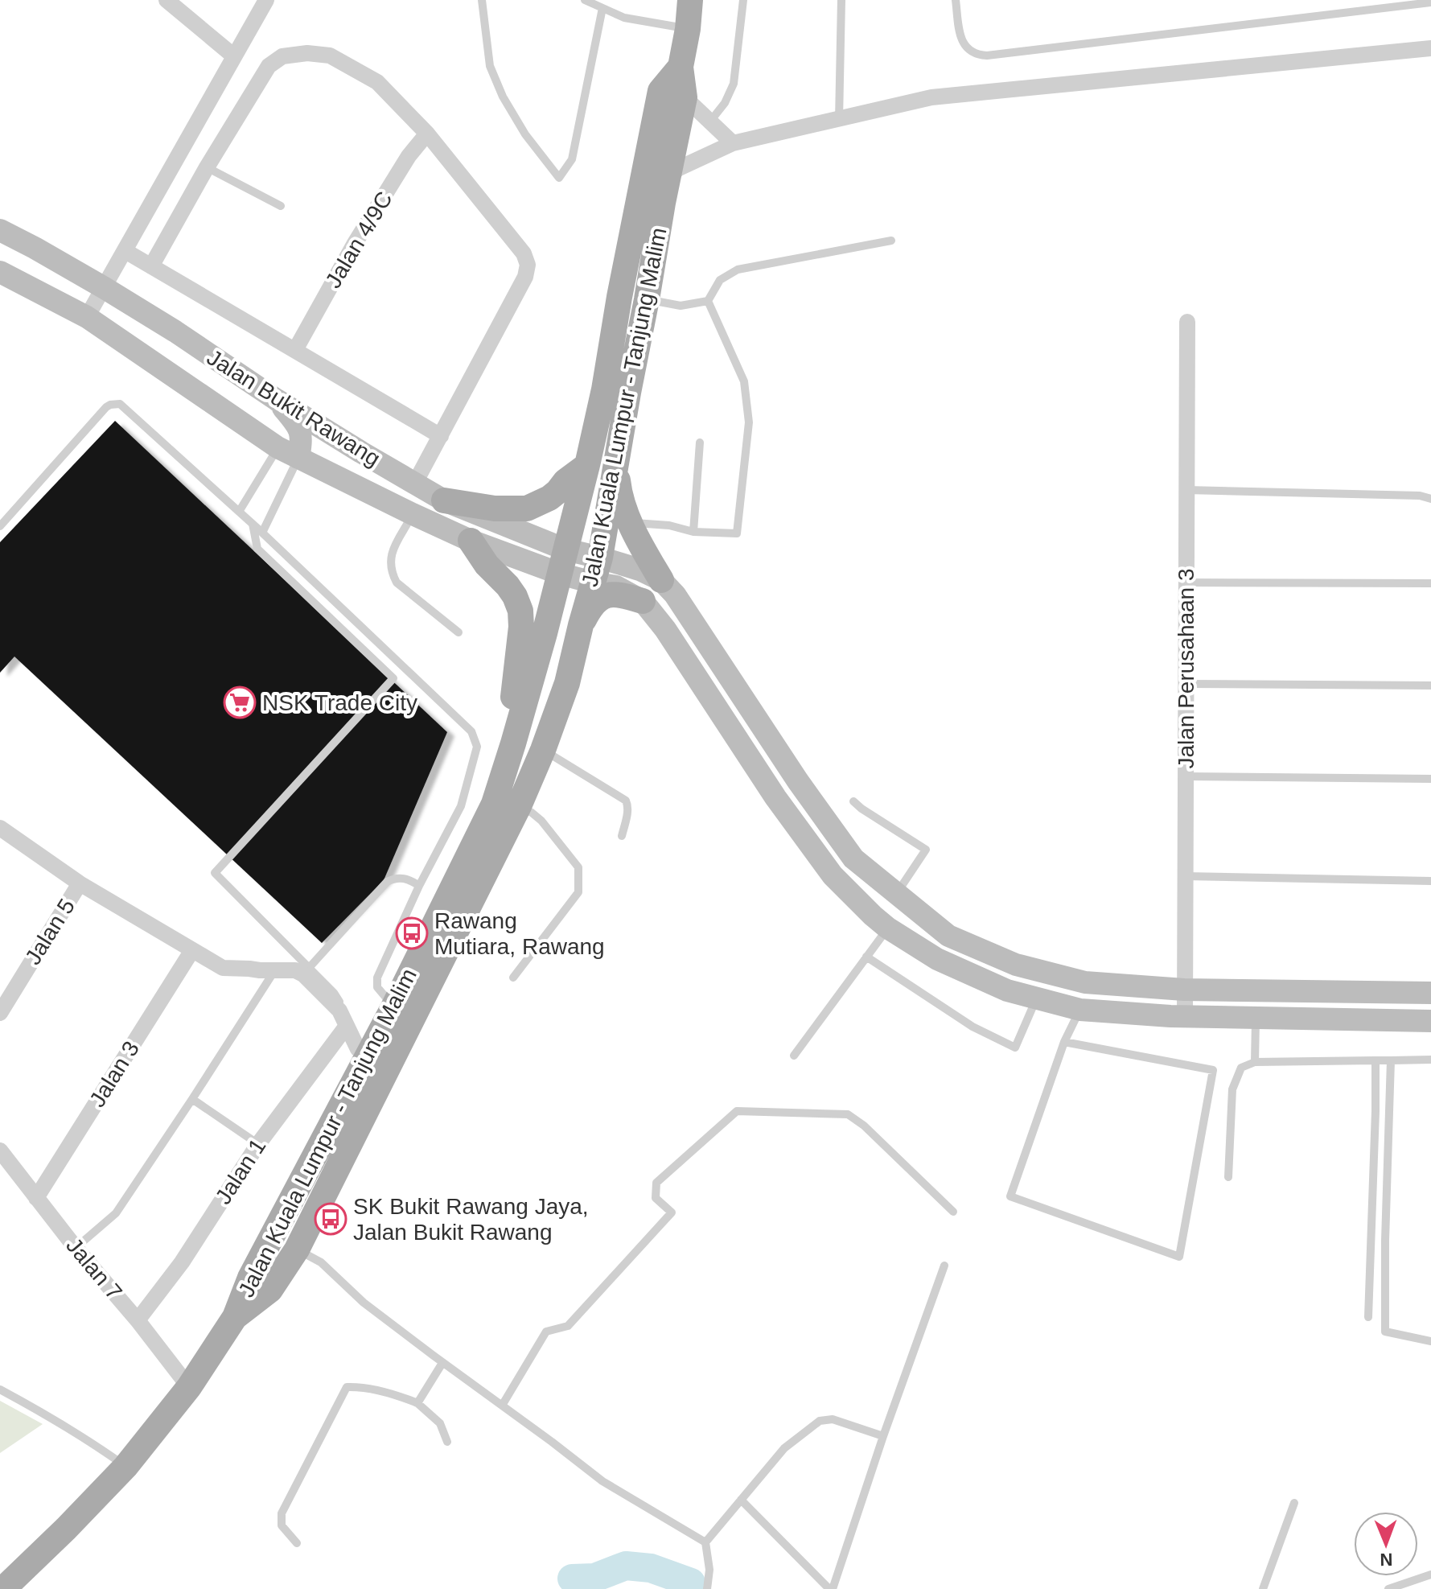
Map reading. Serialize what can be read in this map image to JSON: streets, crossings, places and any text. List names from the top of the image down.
{
  "streets": {
    "main road": ["Jalan Kuala Lumpur - Tanjung Malim"],
    "street": [
      "Jalan 4/9C",
      "Jalan Bukit Rawang",
      "Jalan Perusahaan 3",
      "Jalan 5",
      "Jalan 3",
      "Jalan 1",
      "Jalan 7"
    ]
  },
  "crossings": [
    ["Jalan Kuala Lumpur - Tanjung Malim", "Jalan Bukit Rawang"],
    ["Jalan Kuala Lumpur - Tanjung Malim", "Jalan 7"],
    ["Jalan 3", "Jalan 7"],
    ["Jalan 1", "Jalan 7"]
  ],
  "places": {
    "supermarket": ["NSK Trade City"],
    "bus stop": ["Rawang Mutiara, Rawang", "SK Bukit Rawang Jaya, Jalan Bukit Rawang"]
  },
  "north": "bottom"
}
